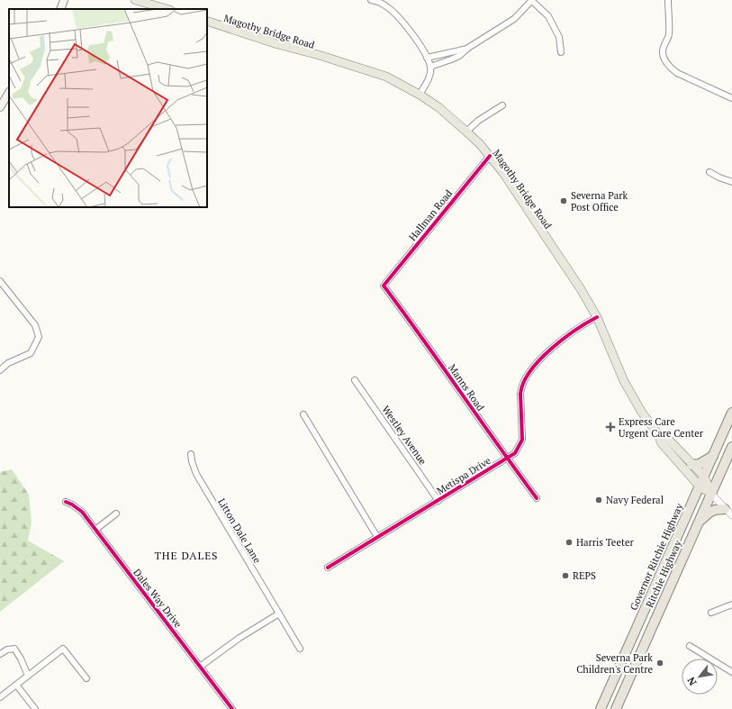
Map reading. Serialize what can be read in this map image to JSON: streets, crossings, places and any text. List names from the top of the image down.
{
  "streets": {
    "highway": ["Governor Ritchie Highway", "Ritchie Highway"],
    "main road": ["Magothy Bridge Road"],
    "street": [
      "Hallman Road",
      "Manns Road",
      "Westley Avenue",
      "Metispa Drive",
      "Litton Dale Lane",
      "Dales Way Drive"
    ]
  },
  "crossings": [
    ["Magothy Bridge Road", "Hallman Road"],
    ["Magothy Bridge Road", "Metispa Drive"],
    ["Magothy Bridge Road", "Governor Ritchie Highway"],
    ["Magothy Bridge Road", "Ritchie Highway"],
    ["Hallman Road", "Manns Road"],
    ["Manns Road", "Metispa Drive"],
    ["Westley Avenue", "Metispa Drive"]
  ],
  "districts": ["THE DALES"],
  "places": {
    "other": [
      "Severna Park Post Office",
      "Navy Federal",
      "Harris Teeter",
      "REPS",
      "Severna Park Children's Centre"
    ],
    "health": ["Express Care Urgent Care Center"]
  },
  "north": "bottom left"
}
